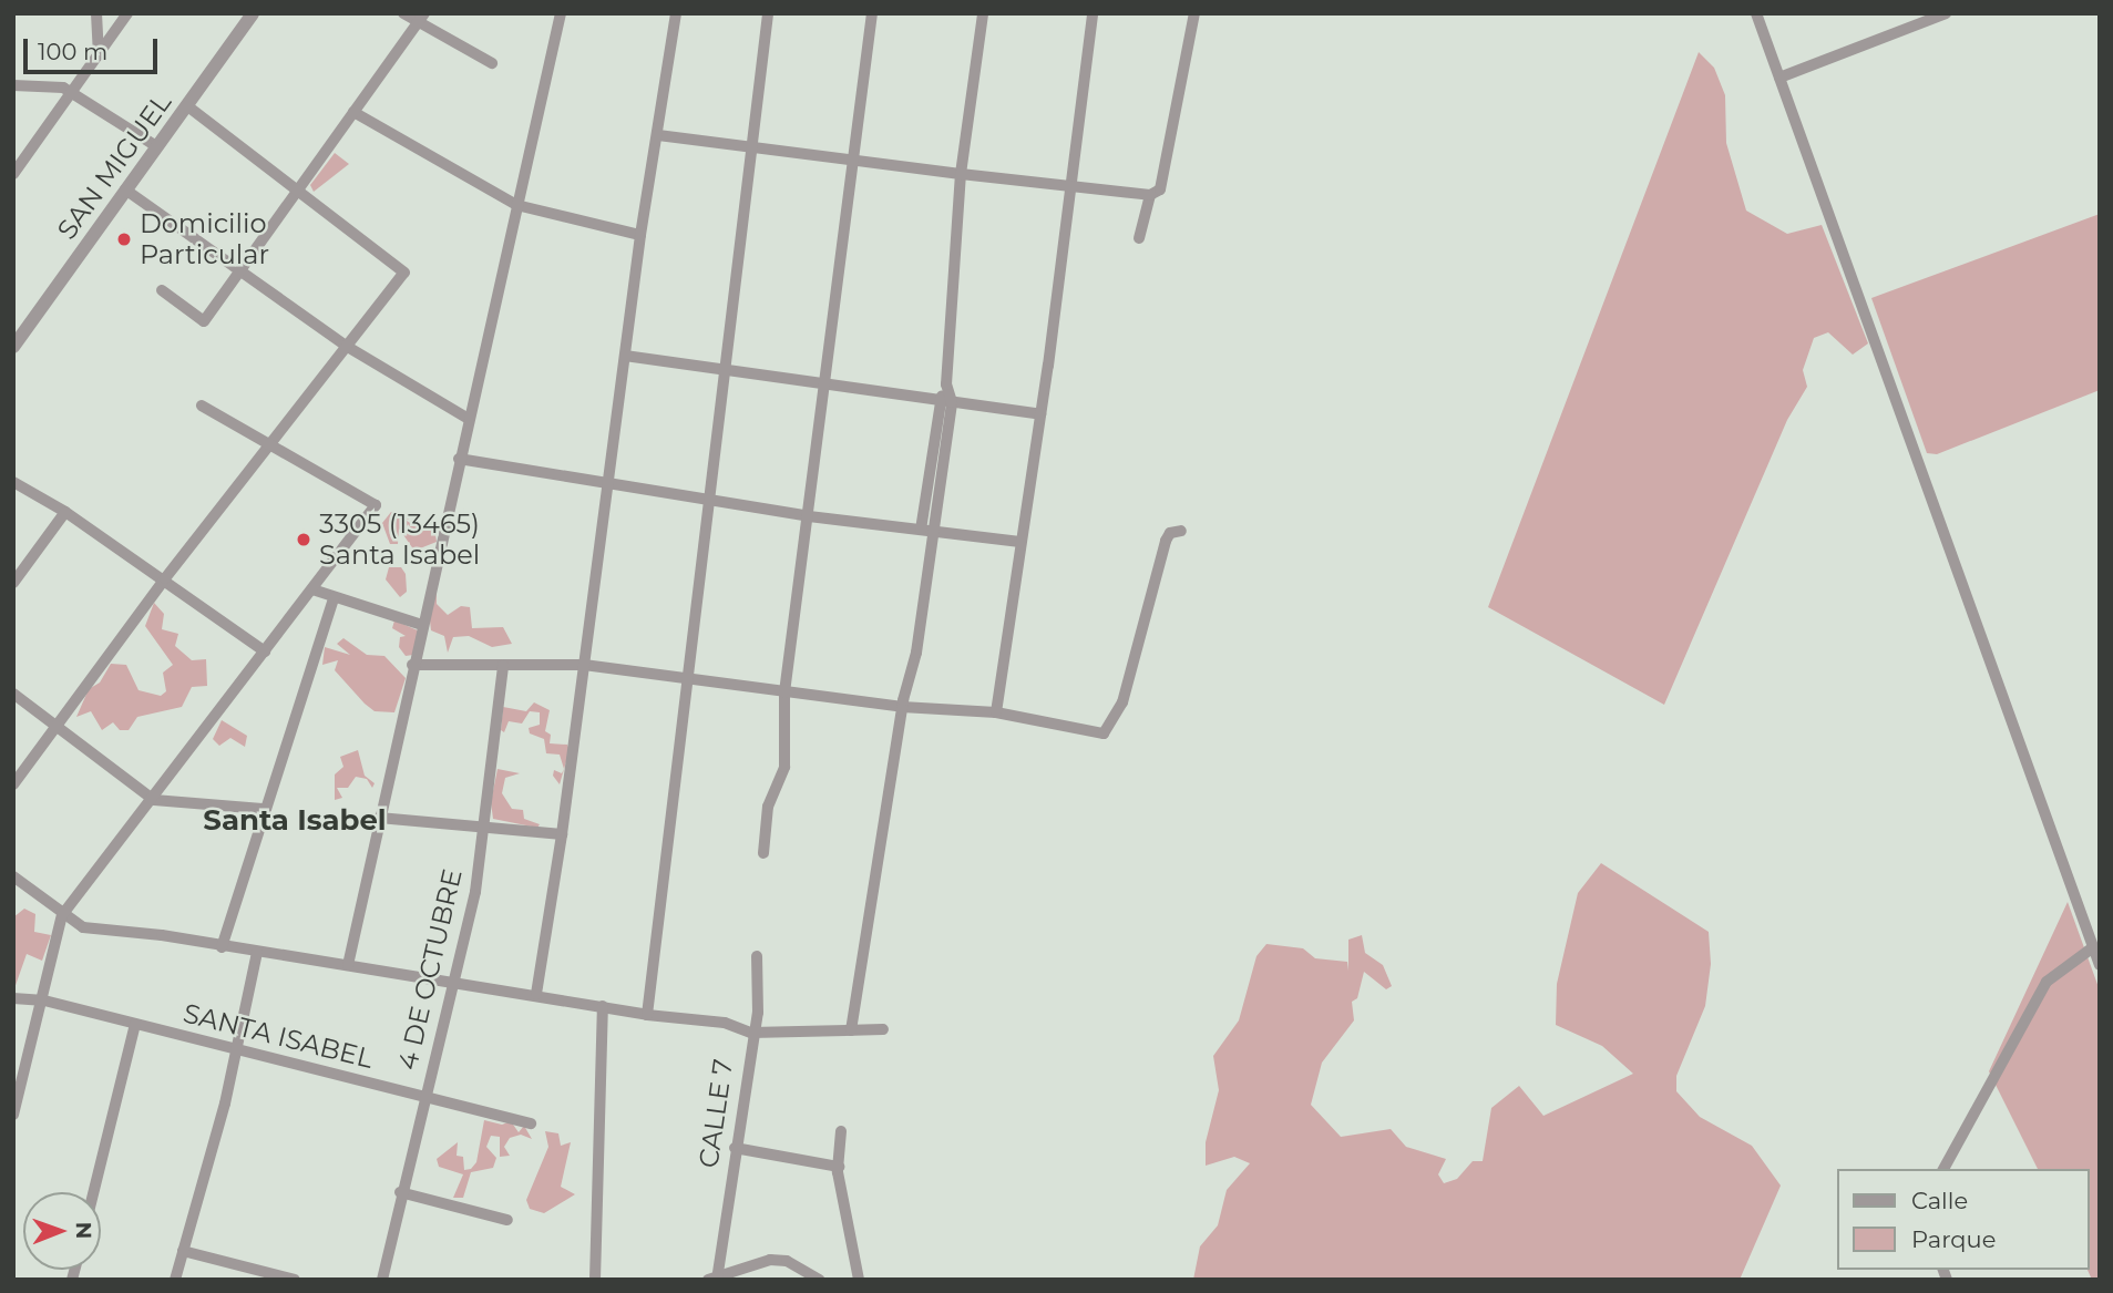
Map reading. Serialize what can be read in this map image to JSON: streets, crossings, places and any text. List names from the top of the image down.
{
  "streets": {
    "street": [
      "SAN MIGUEL",
      "4 DE OCTUBRE",
      "SANTA ISABEL",
      "CALLE 7"
    ]
  },
  "crossings": [
    ["4 DE OCTUBRE", "SANTA ISABEL"]
  ],
  "districts": ["Santa Isabel"],
  "places": ["Domicilio Particular", "3305 (13465) Santa Isabel"],
  "legend": ["Calle", "Parque"],
  "scale_bar": "100 m",
  "north": "right"
}
